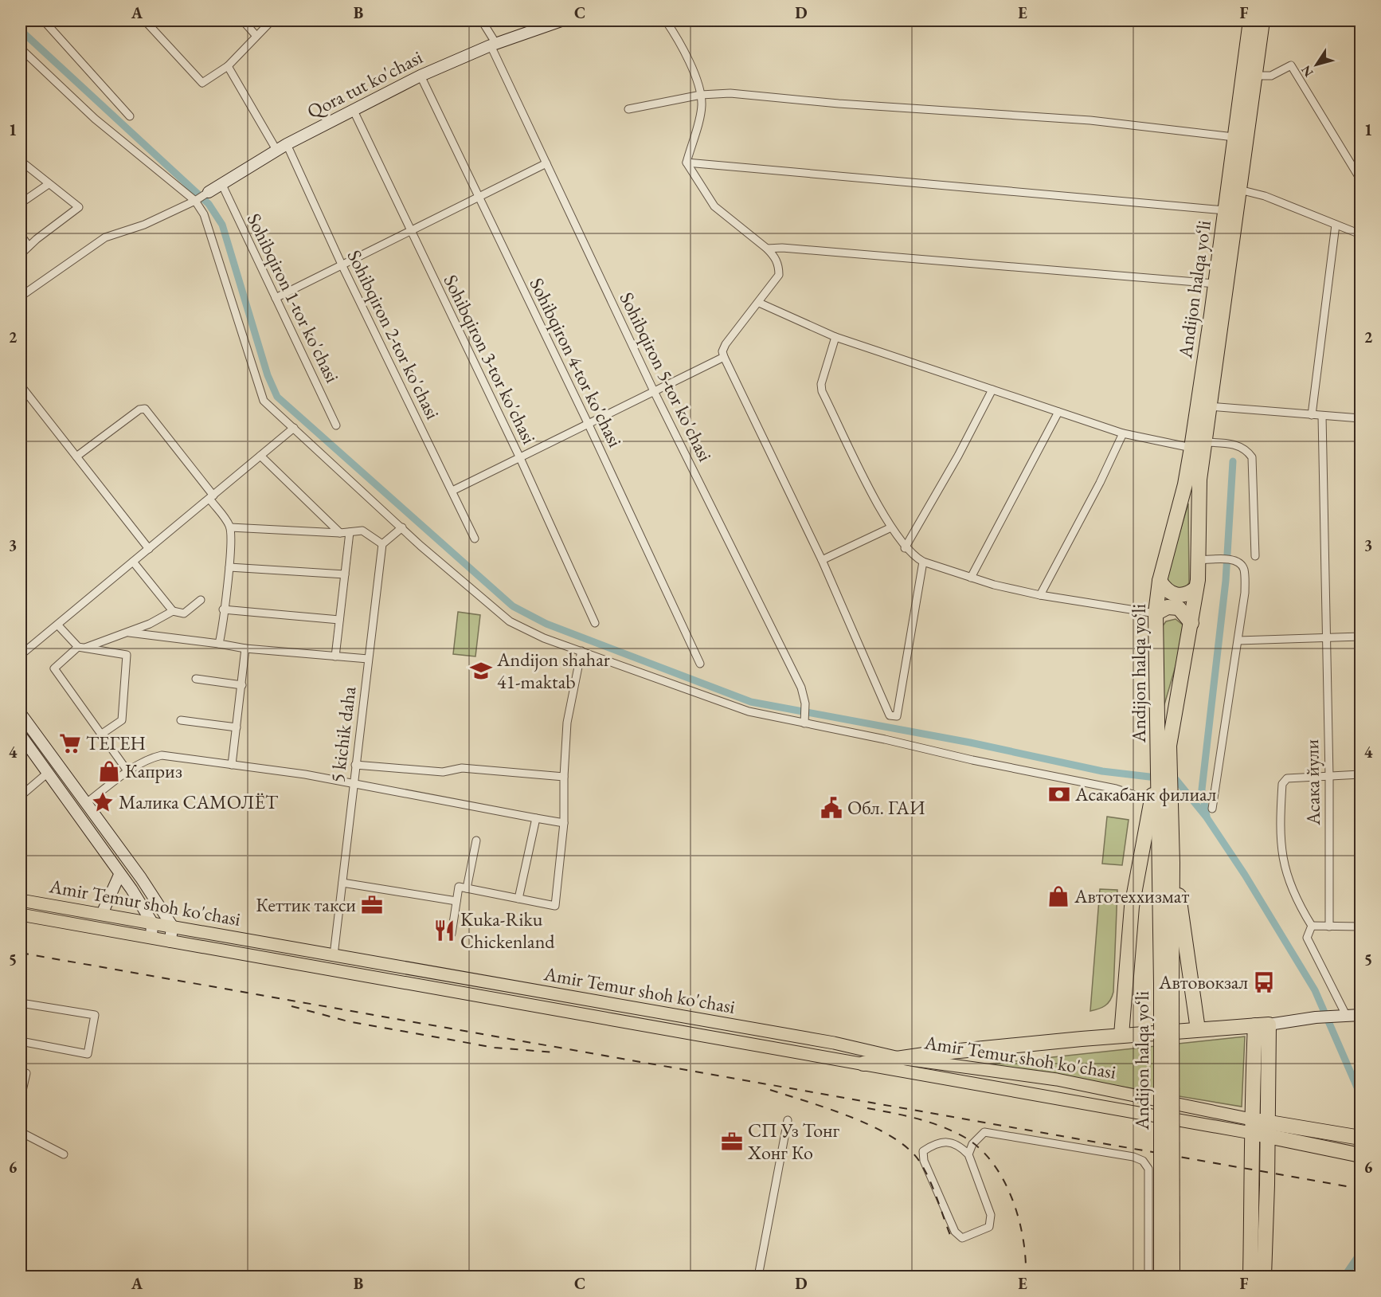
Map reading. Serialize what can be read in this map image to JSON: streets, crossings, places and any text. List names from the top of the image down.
{
  "streets": {
    "highway": ["Andijon halqa yo‘li", "Amir Temur shoh ko'chasi"],
    "main road": ["Qora tut ko'chasi"],
    "street": [
      "Sohibqiron 1-tor ko'chasi",
      "Sohibqiron 2-tor ko'chasi",
      "Sohibqiron 3-tor ko'chasi",
      "Sohibqiron 4-tor ko'chasi",
      "Sohibqiron 5-tor ko'chasi",
      "5 kichik daha",
      "Асака йули"
    ]
  },
  "crossings": [
    ["Qora tut ko'chasi", "Sohibqiron 1-tor ko'chasi"],
    ["Qora tut ko'chasi", "Sohibqiron 2-tor ko'chasi"],
    ["Qora tut ko'chasi", "Sohibqiron 3-tor ko'chasi"],
    ["Qora tut ko'chasi", "Sohibqiron 4-tor ko'chasi"],
    ["Qora tut ko'chasi", "Sohibqiron 5-tor ko'chasi"],
    ["5 kichik daha", "Amir Temur shoh ko'chasi"]
  ],
  "places": {
    "school or university": ["Andijon shahar 41-maktab"],
    "supermarket": ["ТЕГЕН"],
    "shop": ["Каприз", "Автотеххизмат"],
    "bank": ["Асакабанк филиал"],
    "place": ["Малика САМОЛЁТ"],
    "public building": ["Обл. ГАИ"],
    "office": ["Кеттик такси", "СП Уз Тонг Хонг Ко"],
    "restaurant": ["Kuka-Riku Chickenland"],
    "bus stop": ["Автовокзал"]
  },
  "north": "bottom left",
  "grid": {
    "columns": [
      "A",
      "B",
      "C",
      "D",
      "E",
      "F"
    ],
    "rows": [
      "1",
      "2",
      "3",
      "4",
      "5",
      "6"
    ]
  }
}
